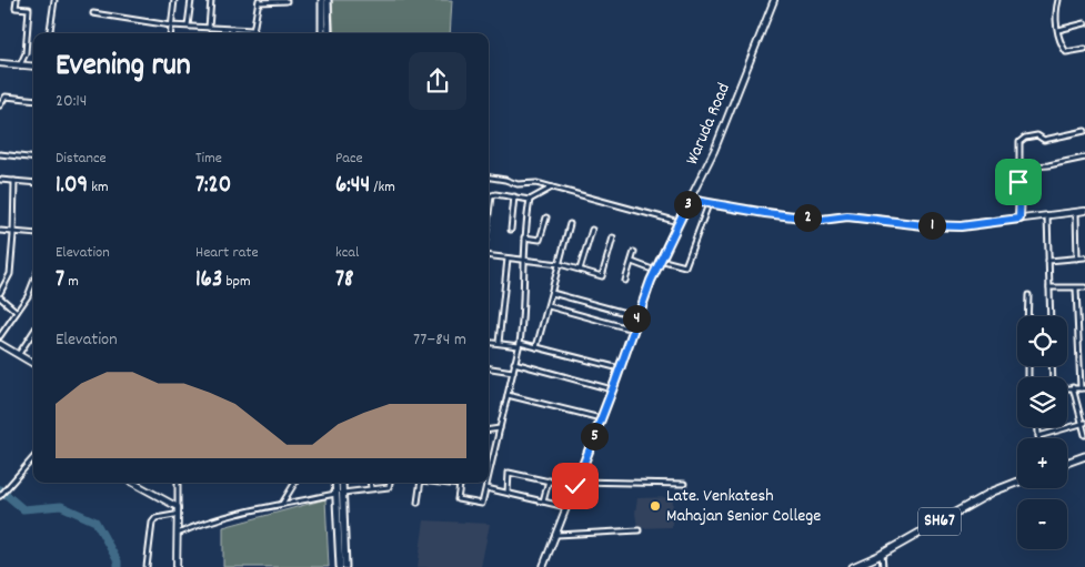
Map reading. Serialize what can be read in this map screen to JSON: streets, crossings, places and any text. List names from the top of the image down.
{
  "streets": {
    "main road": ["SH67"],
    "street": ["Waruda Road"]
  },
  "places": ["Late. Venkatesh Mahajan Senior College"],
  "page": {
    "heading": ["Evening run", "20:14"],
    "stats": [
      ["Distance", "1.09 km"],
      ["Time", "7:20"],
      ["Pace", "6:44 /km"],
      ["Elevation", "7 m"],
      ["Heart rate", "163 bpm"],
      ["kcal", "78"]
    ],
    "pins": [
      "3",
      "2",
      "1",
      "4",
      "5"
    ],
    "map_buttons": ["+", "−"],
    "chart": ["Elevation", "77–84 m"]
  }
}
